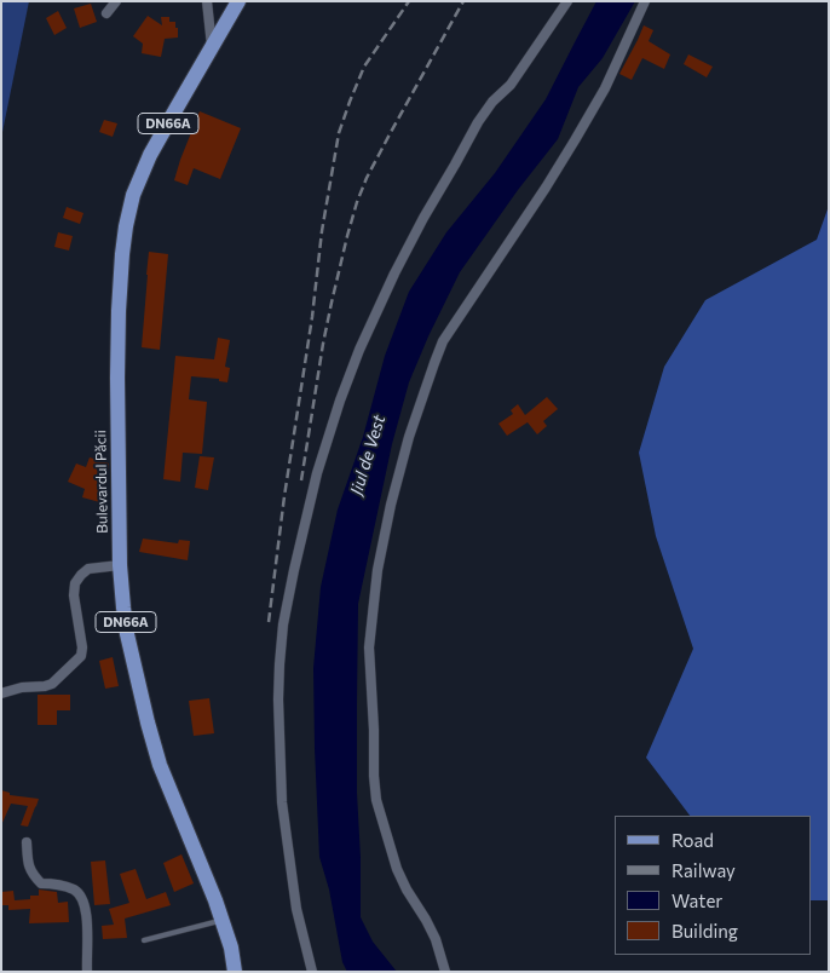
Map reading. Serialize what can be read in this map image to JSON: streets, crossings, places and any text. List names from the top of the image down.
{
  "streets": {
    "main road": ["DN66A", "Bulevardul Păcii"]
  },
  "water": ["Jiul de Vest"],
  "legend": [
    "Road",
    "Railway",
    "Water",
    "Building"
  ]
}
